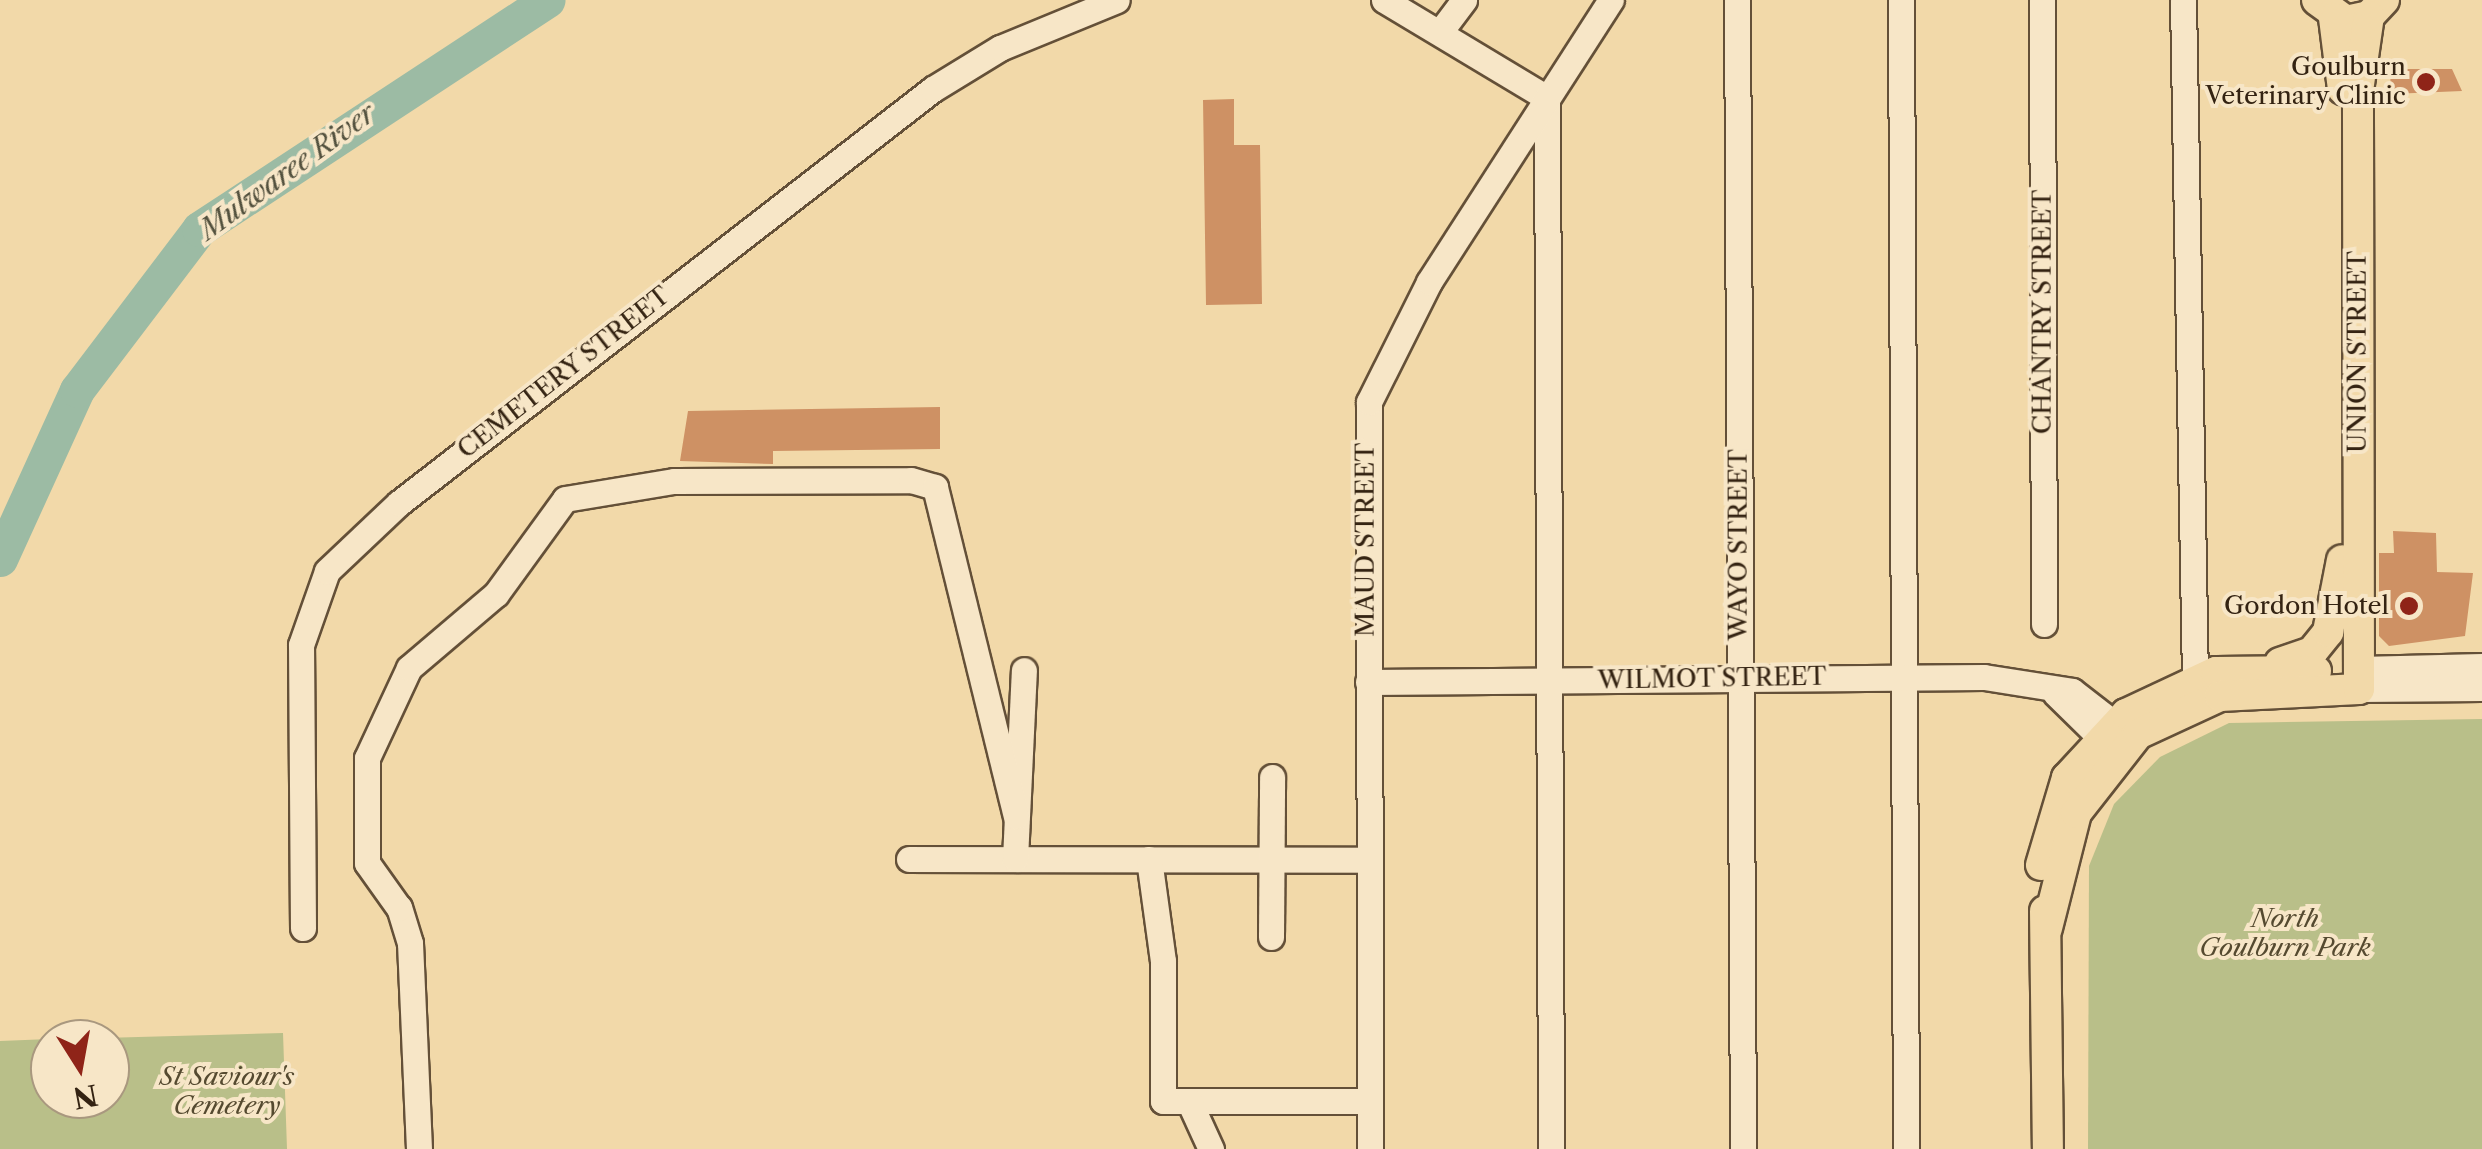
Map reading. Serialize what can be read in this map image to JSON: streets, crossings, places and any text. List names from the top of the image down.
{
  "streets": {
    "main road": ["UNION STREET"],
    "street": [
      "CHANTRY STREET",
      "CEMETERY STREET",
      "MAUD STREET",
      "WAYO STREET",
      "WILMOT STREET"
    ]
  },
  "crossings": [
    ["MAUD STREET", "WILMOT STREET"],
    ["WAYO STREET", "WILMOT STREET"]
  ],
  "water": ["Mulwaree River"],
  "parks": ["North Goulburn Park", "St Saviour's Cemetery"],
  "places": ["Goulburn Veterinary Clinic", "Gordon Hotel"],
  "north": "bottom"
}
